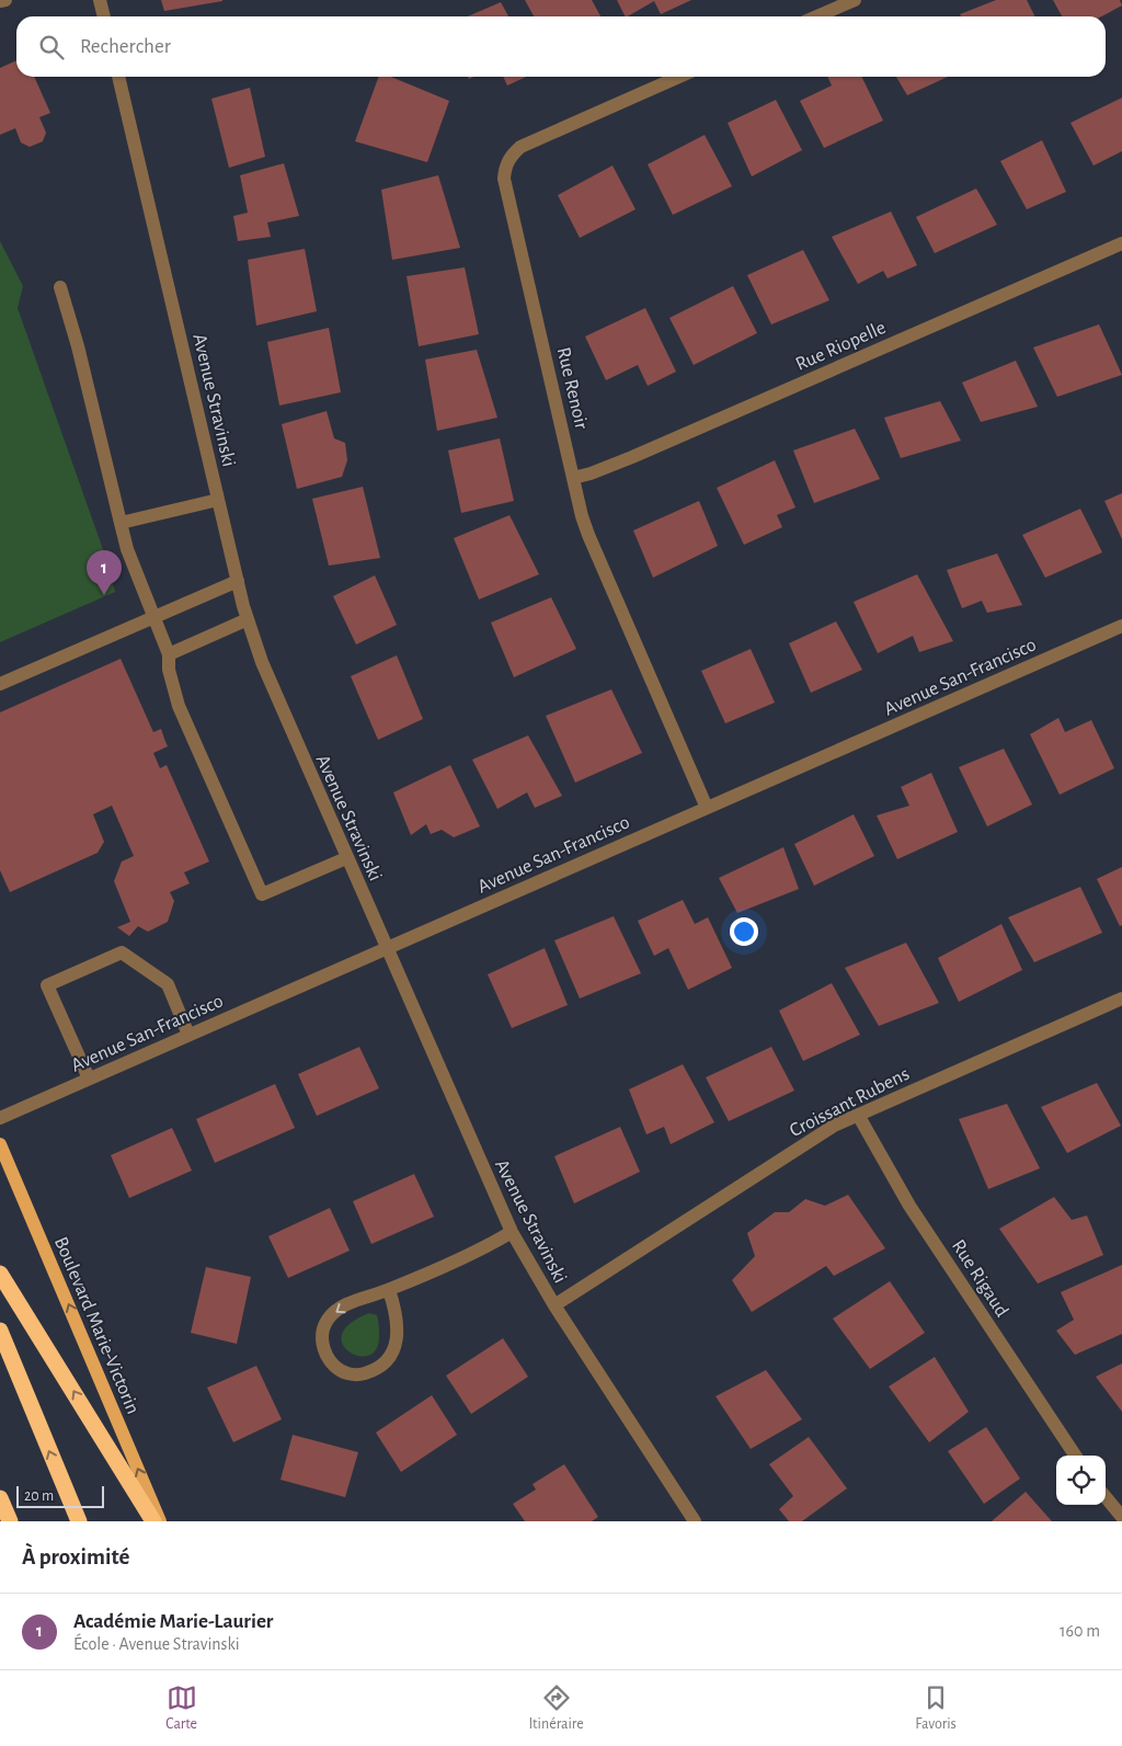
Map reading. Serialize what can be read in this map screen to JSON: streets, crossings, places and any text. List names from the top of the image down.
{
  "streets": {
    "main road": ["Boulevard Marie-Victorin"],
    "street": [
      "Rue Riopelle",
      "Rue Renoir",
      "Avenue Stravinski",
      "Avenue San-Francisco",
      "Croissant Rubens",
      "Rue Rigaud"
    ]
  },
  "crossings": [
    ["Rue Riopelle", "Rue Renoir"],
    ["Rue Renoir", "Avenue San-Francisco"],
    ["Avenue Stravinski", "Avenue San-Francisco"],
    ["Avenue Stravinski", "Croissant Rubens"],
    ["Croissant Rubens", "Rue Rigaud"]
  ],
  "one_way": ["Boulevard Marie-Victorin"],
  "scale_bar": "20 m",
  "page": {
    "search": "Rechercher",
    "pins": "1",
    "scale": "20 m",
    "heading": "À proximité",
    "list": [
      {
        "mark": "1",
        "name": "Académie Marie-Laurier",
        "note": "École · Avenue Stravinski",
        "value": "160 m"
      }
    ],
    "nav": ["Carte", "Itinéraire", "Favoris"]
  }
}
